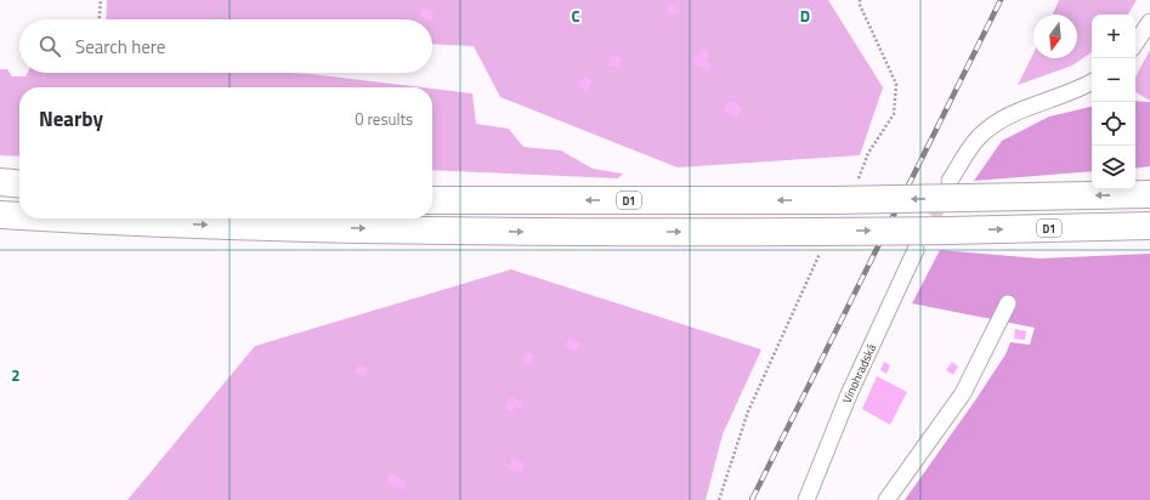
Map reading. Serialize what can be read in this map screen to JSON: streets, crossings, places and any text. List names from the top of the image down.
{
  "streets": {
    "highway": ["D1"],
    "street": ["Vinohradská"]
  },
  "north": "bottom",
  "page": {
    "map_buttons": ["+", "−"],
    "search": "Search here",
    "heading": ["Nearby", "0 results"]
  },
  "grid": {
    "columns": ["C", "D"],
    "rows": ["2"]
  }
}
